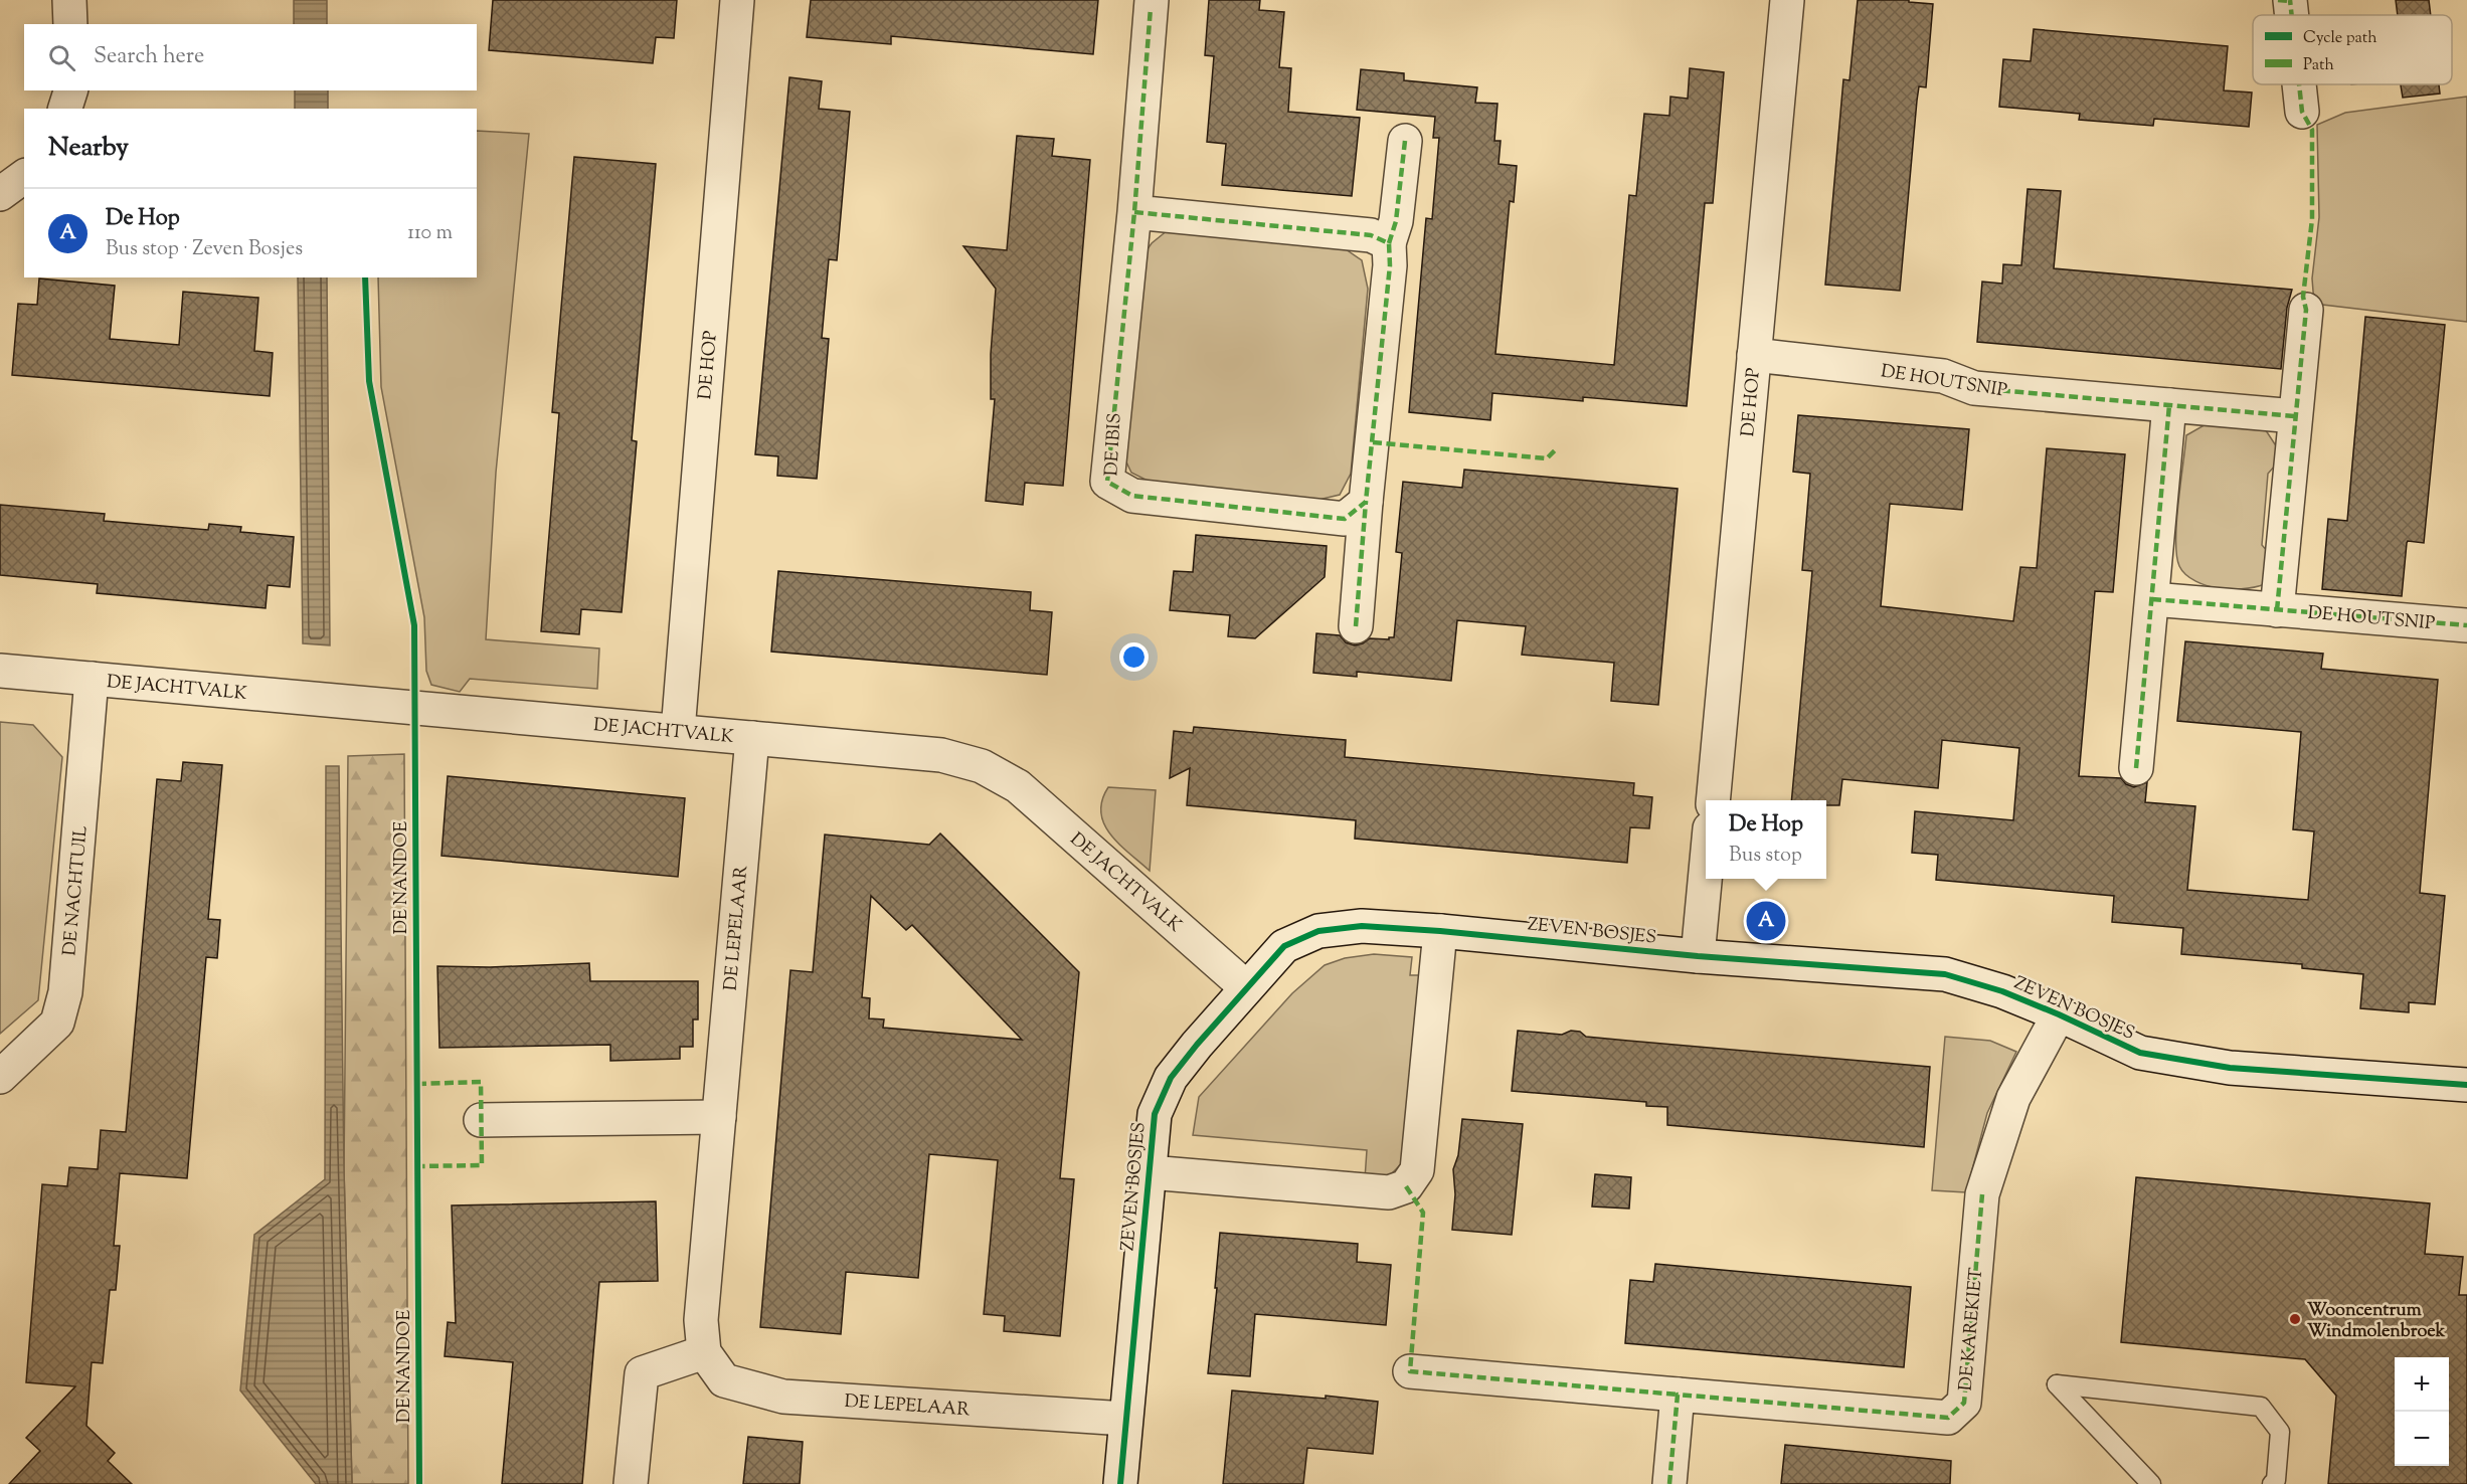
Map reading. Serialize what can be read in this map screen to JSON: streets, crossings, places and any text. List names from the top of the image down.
{
  "streets": {
    "street": [
      "DE HOP",
      "DE HOUTSNIP",
      "DE IBIS",
      "DE JACHTVALK",
      "DE NACHTUIL",
      "DE LEPELAAR",
      "ZEVEN BOSJES",
      "DE KAREKIET"
    ],
    "cycle path": ["DE NANDOE"]
  },
  "crossings": [
    ["DE HOP", "DE HOUTSNIP"],
    ["DE HOP", "DE JACHTVALK"],
    ["DE JACHTVALK", "DE NACHTUIL"],
    ["DE JACHTVALK", "DE LEPELAAR"],
    ["DE JACHTVALK", "ZEVEN BOSJES"],
    ["DE LEPELAAR", "ZEVEN BOSJES"],
    ["ZEVEN BOSJES", "DE KAREKIET"]
  ],
  "places": ["Wooncentrum Windmolenbroek"],
  "legend": ["Cycle path", "Path"],
  "page": {
    "search": "Search here",
    "heading": "Nearby",
    "list": [
      {
        "mark": "A",
        "name": "De Hop",
        "note": "Bus stop · Zeven Bosjes",
        "value": "110 m"
      }
    ],
    "popup": ["De Hop", "Bus stop"],
    "pins": "A",
    "map_buttons": ["+", "−"]
  }
}
